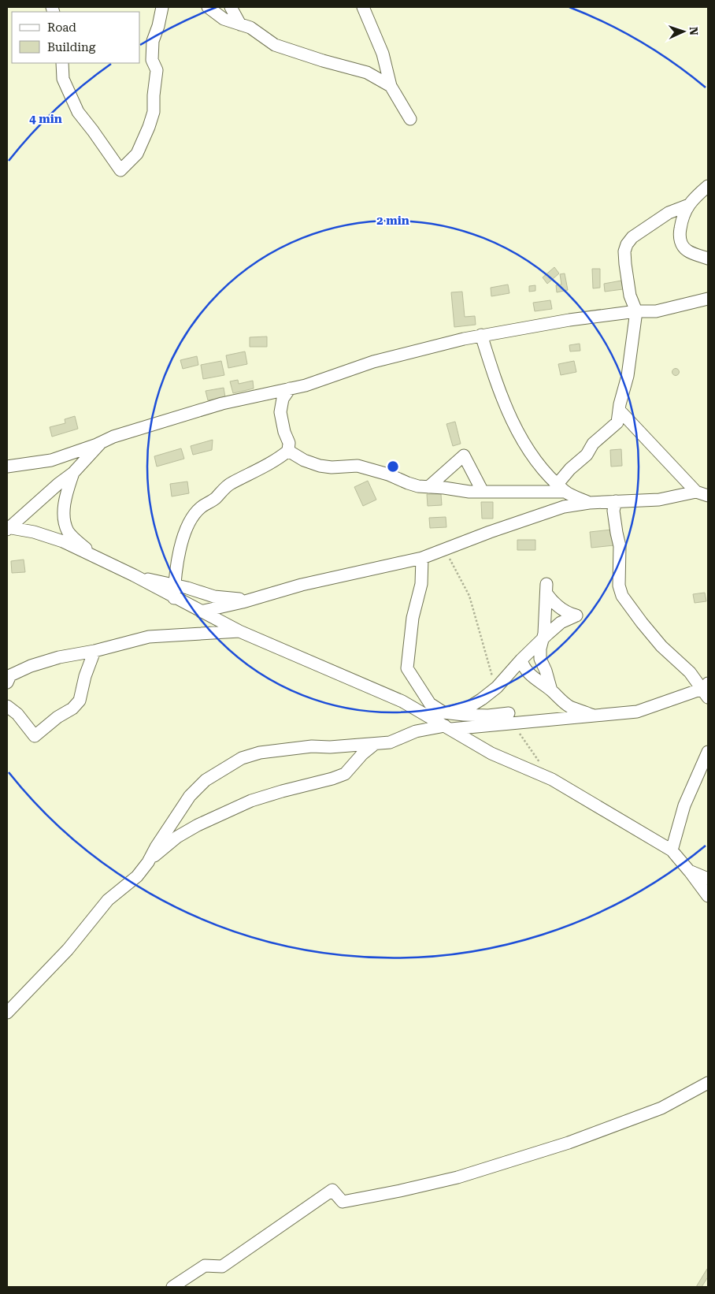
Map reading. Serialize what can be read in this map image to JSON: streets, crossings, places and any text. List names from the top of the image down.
{
  "legend": ["Road", "Building"],
  "north": "right",
  "rings": ["4 min", "2 min"]
}
